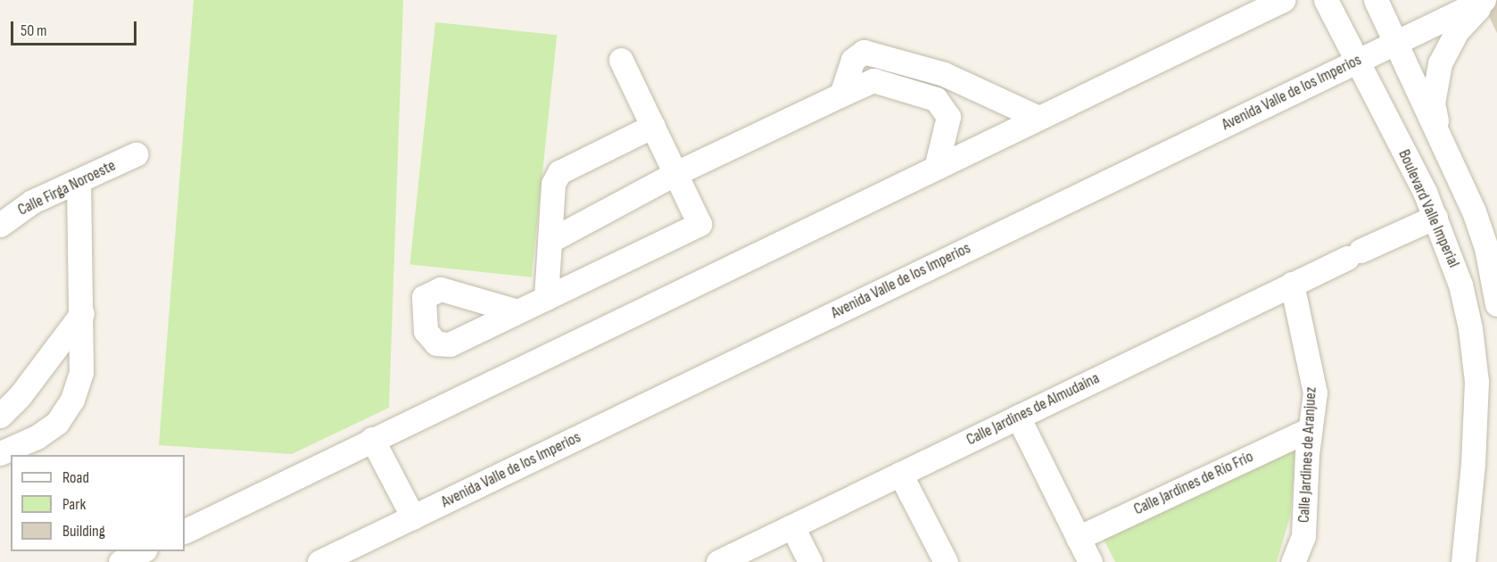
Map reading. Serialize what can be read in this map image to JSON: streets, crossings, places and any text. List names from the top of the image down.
{
  "streets": {
    "street": [
      "Avenida Valle de los Imperios",
      "Calle Firga Noroeste",
      "Boulevard Valle Imperial",
      "Calle Jardines de Almudaina",
      "Calle Jardines de Aranjuez",
      "Calle Jardines de Río Frío"
    ]
  },
  "crossings": [
    ["Avenida Valle de los Imperios", "Boulevard Valle Imperial"],
    ["Boulevard Valle Imperial", "Calle Jardines de Almudaina"],
    ["Calle Jardines de Almudaina", "Calle Jardines de Aranjuez"],
    ["Calle Jardines de Aranjuez", "Calle Jardines de Río Frío"]
  ],
  "legend": ["Road", "Park", "Building"],
  "scale_bar": "50 m"
}
